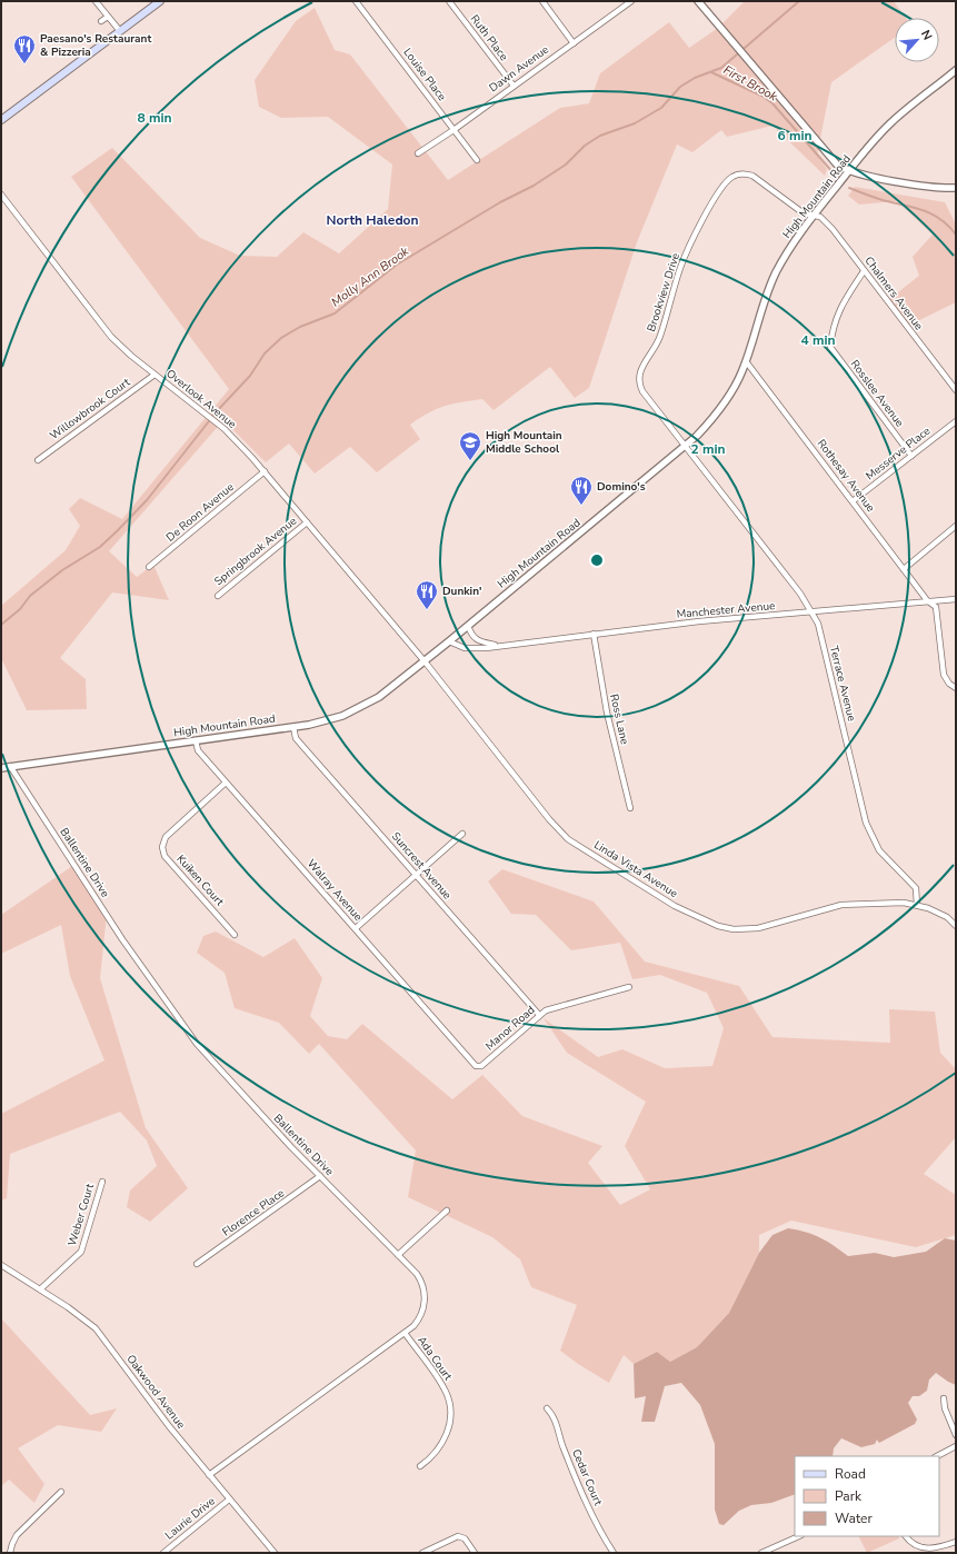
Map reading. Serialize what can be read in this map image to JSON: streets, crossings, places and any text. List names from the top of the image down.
{
  "streets": {
    "street": [
      "Ruth Place",
      "Dawn Avenue",
      "Louise Place",
      "High Mountain Road",
      "Brookview Drive",
      "Chalmers Avenue",
      "Rosslee Avenue",
      "Overlook Avenue",
      "Willowbrook Court",
      "Messerve Place",
      "Rothesay Avenue",
      "De Roon Avenue",
      "Springbrook Avenue",
      "Manchester Avenue",
      "Terrace Avenue",
      "Ross Lane",
      "Ballentine Drive",
      "Suncrest Avenue",
      "Linda Vista Avenue",
      "Kuiken Court",
      "Walray Avenue",
      "Manor Road",
      "Florence Place",
      "Weber Court",
      "Ada Court",
      "Oakwood Avenue",
      "Cedar Court",
      "Laurie Drive"
    ]
  },
  "crossings": [
    ["Ruth Place", "Dawn Avenue"],
    ["Dawn Avenue", "Louise Place"],
    ["High Mountain Road", "Brookview Drive"],
    ["High Mountain Road", "Chalmers Avenue"],
    ["High Mountain Road", "Overlook Avenue"],
    ["High Mountain Road", "Rothesay Avenue"],
    ["High Mountain Road", "Manchester Avenue"],
    ["High Mountain Road", "Terrace Avenue"],
    ["High Mountain Road", "Ballentine Drive"],
    ["High Mountain Road", "Suncrest Avenue"],
    ["High Mountain Road", "Linda Vista Avenue"],
    ["High Mountain Road", "Walray Avenue"],
    ["Brookview Drive", "Chalmers Avenue"],
    ["Brookview Drive", "Terrace Avenue"],
    ["Chalmers Avenue", "Rosslee Avenue"],
    ["Rosslee Avenue", "Messerve Place"],
    ["Overlook Avenue", "Willowbrook Court"],
    ["Overlook Avenue", "De Roon Avenue"],
    ["Overlook Avenue", "Springbrook Avenue"],
    ["Overlook Avenue", "Linda Vista Avenue"],
    ["Messerve Place", "Rothesay Avenue"],
    ["Rothesay Avenue", "Manchester Avenue"],
    ["Manchester Avenue", "Terrace Avenue"],
    ["Manchester Avenue", "Ross Lane"],
    ["Terrace Avenue", "Linda Vista Avenue"],
    ["Ballentine Drive", "Florence Place"],
    ["Ballentine Drive", "Ada Court"],
    ["Ballentine Drive", "Oakwood Avenue"],
    ["Suncrest Avenue", "Manor Road"],
    ["Kuiken Court", "Walray Avenue"],
    ["Walray Avenue", "Manor Road"],
    ["Weber Court", "Oakwood Avenue"],
    ["Oakwood Avenue", "Laurie Drive"]
  ],
  "districts": ["North Haledon"],
  "water": ["First Brook", "Molly Ann Brook"],
  "places": {
    "restaurant": ["Paesano's Restaurant & Pizzeria", "Domino's", "Dunkin'"],
    "school or university": ["High Mountain Middle School"]
  },
  "legend": ["Road", "Park", "Water"],
  "north": "top right",
  "rings": [
    "8 min",
    "6 min",
    "4 min",
    "2 min"
  ]
}
